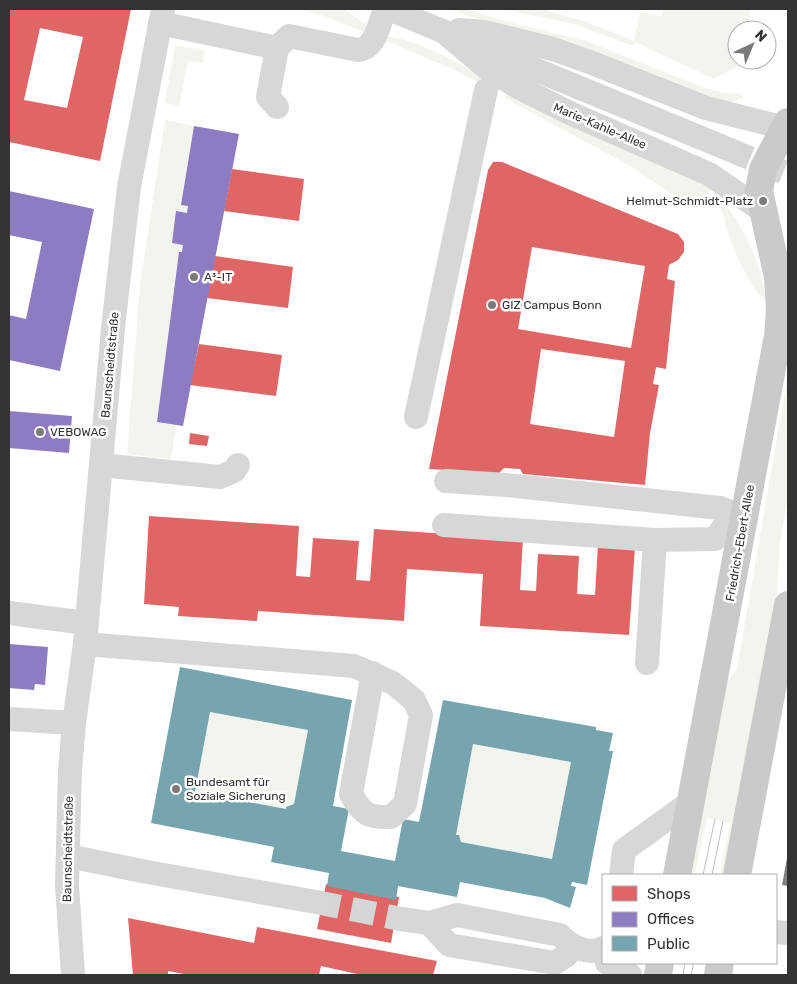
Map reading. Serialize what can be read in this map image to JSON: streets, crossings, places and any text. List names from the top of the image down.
{
  "streets": {
    "main road": ["Friedrich-Ebert-Allee"],
    "street": ["Marie-Kahle-Allee", "Baunscheidtstraße"]
  },
  "crossings": [
    ["Marie-Kahle-Allee", "Friedrich-Ebert-Allee"]
  ],
  "places": [
    "Helmut-Schmidt-Platz",
    "A³-IT",
    "GIZ Campus Bonn",
    "VEBOWAG",
    "Bundesamt für Soziale Sicherung"
  ],
  "legend": ["Shops", "Offices", "Public"],
  "north": "top right"
}
